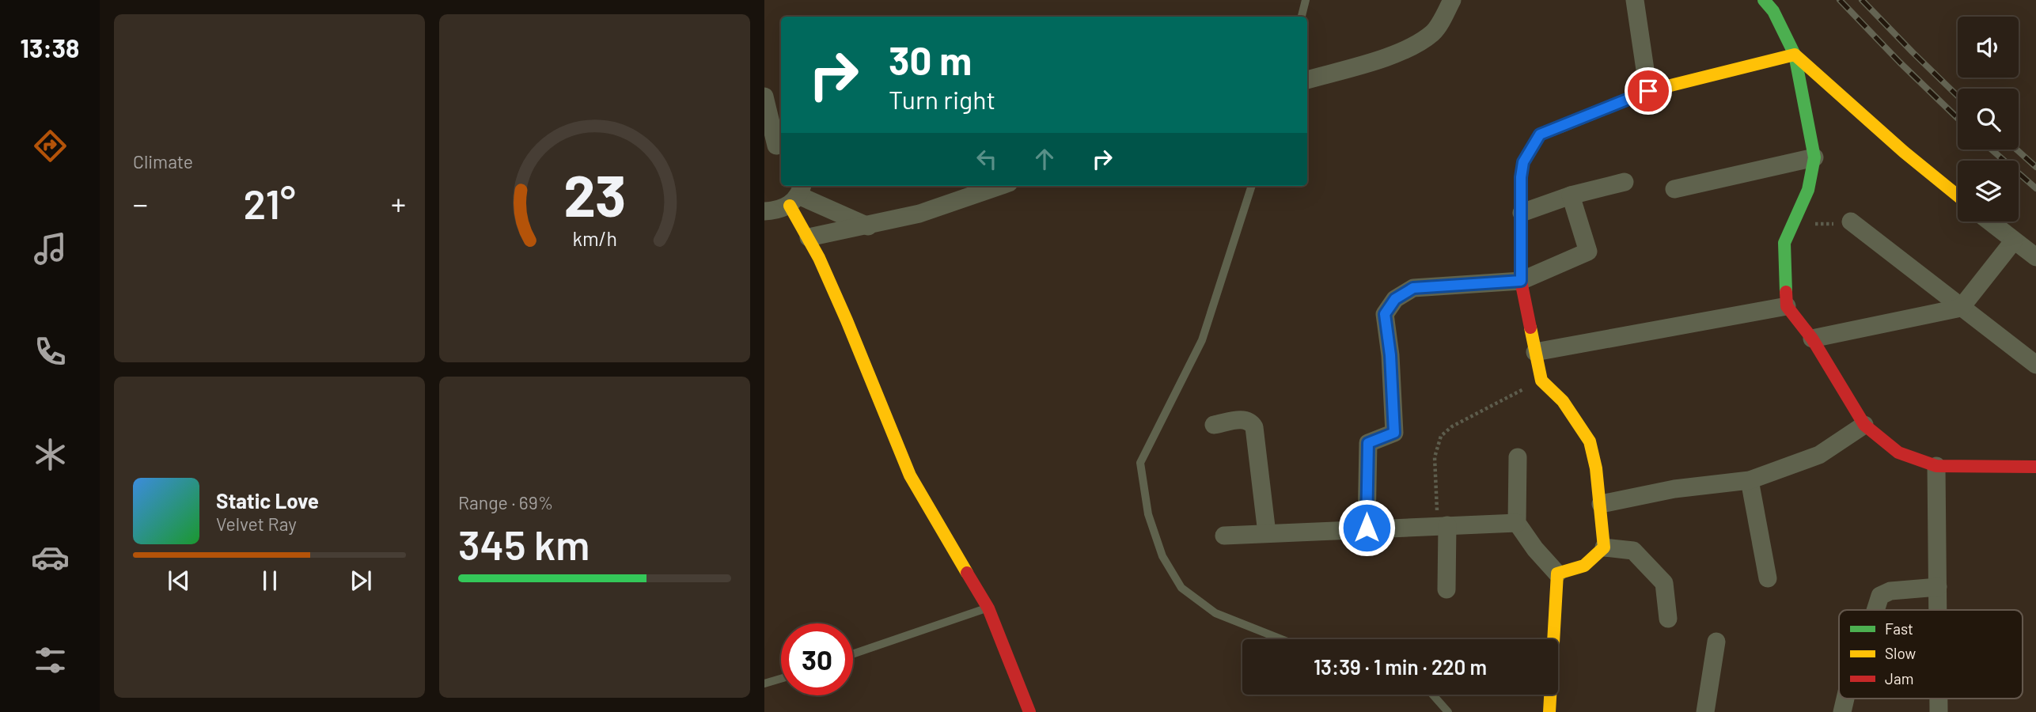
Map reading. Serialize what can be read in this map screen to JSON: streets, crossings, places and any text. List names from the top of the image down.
{
  "legend": ["Fast", "Slow", "Jam"],
  "page": {
    "tabs": "13:38",
    "tile": [
      "Climate",
      ["Range · 69%", "345 km"]
    ],
    "turn": ["30 m", "Turn right"],
    "heat": ["−", "21°", "+"],
    "song": ["Static Love", "Velvet Ray"],
    "limit": "30",
    "trip": "13:39 · 1 min · 220 m",
    "gauge": ["23", "km/h"]
  }
}
